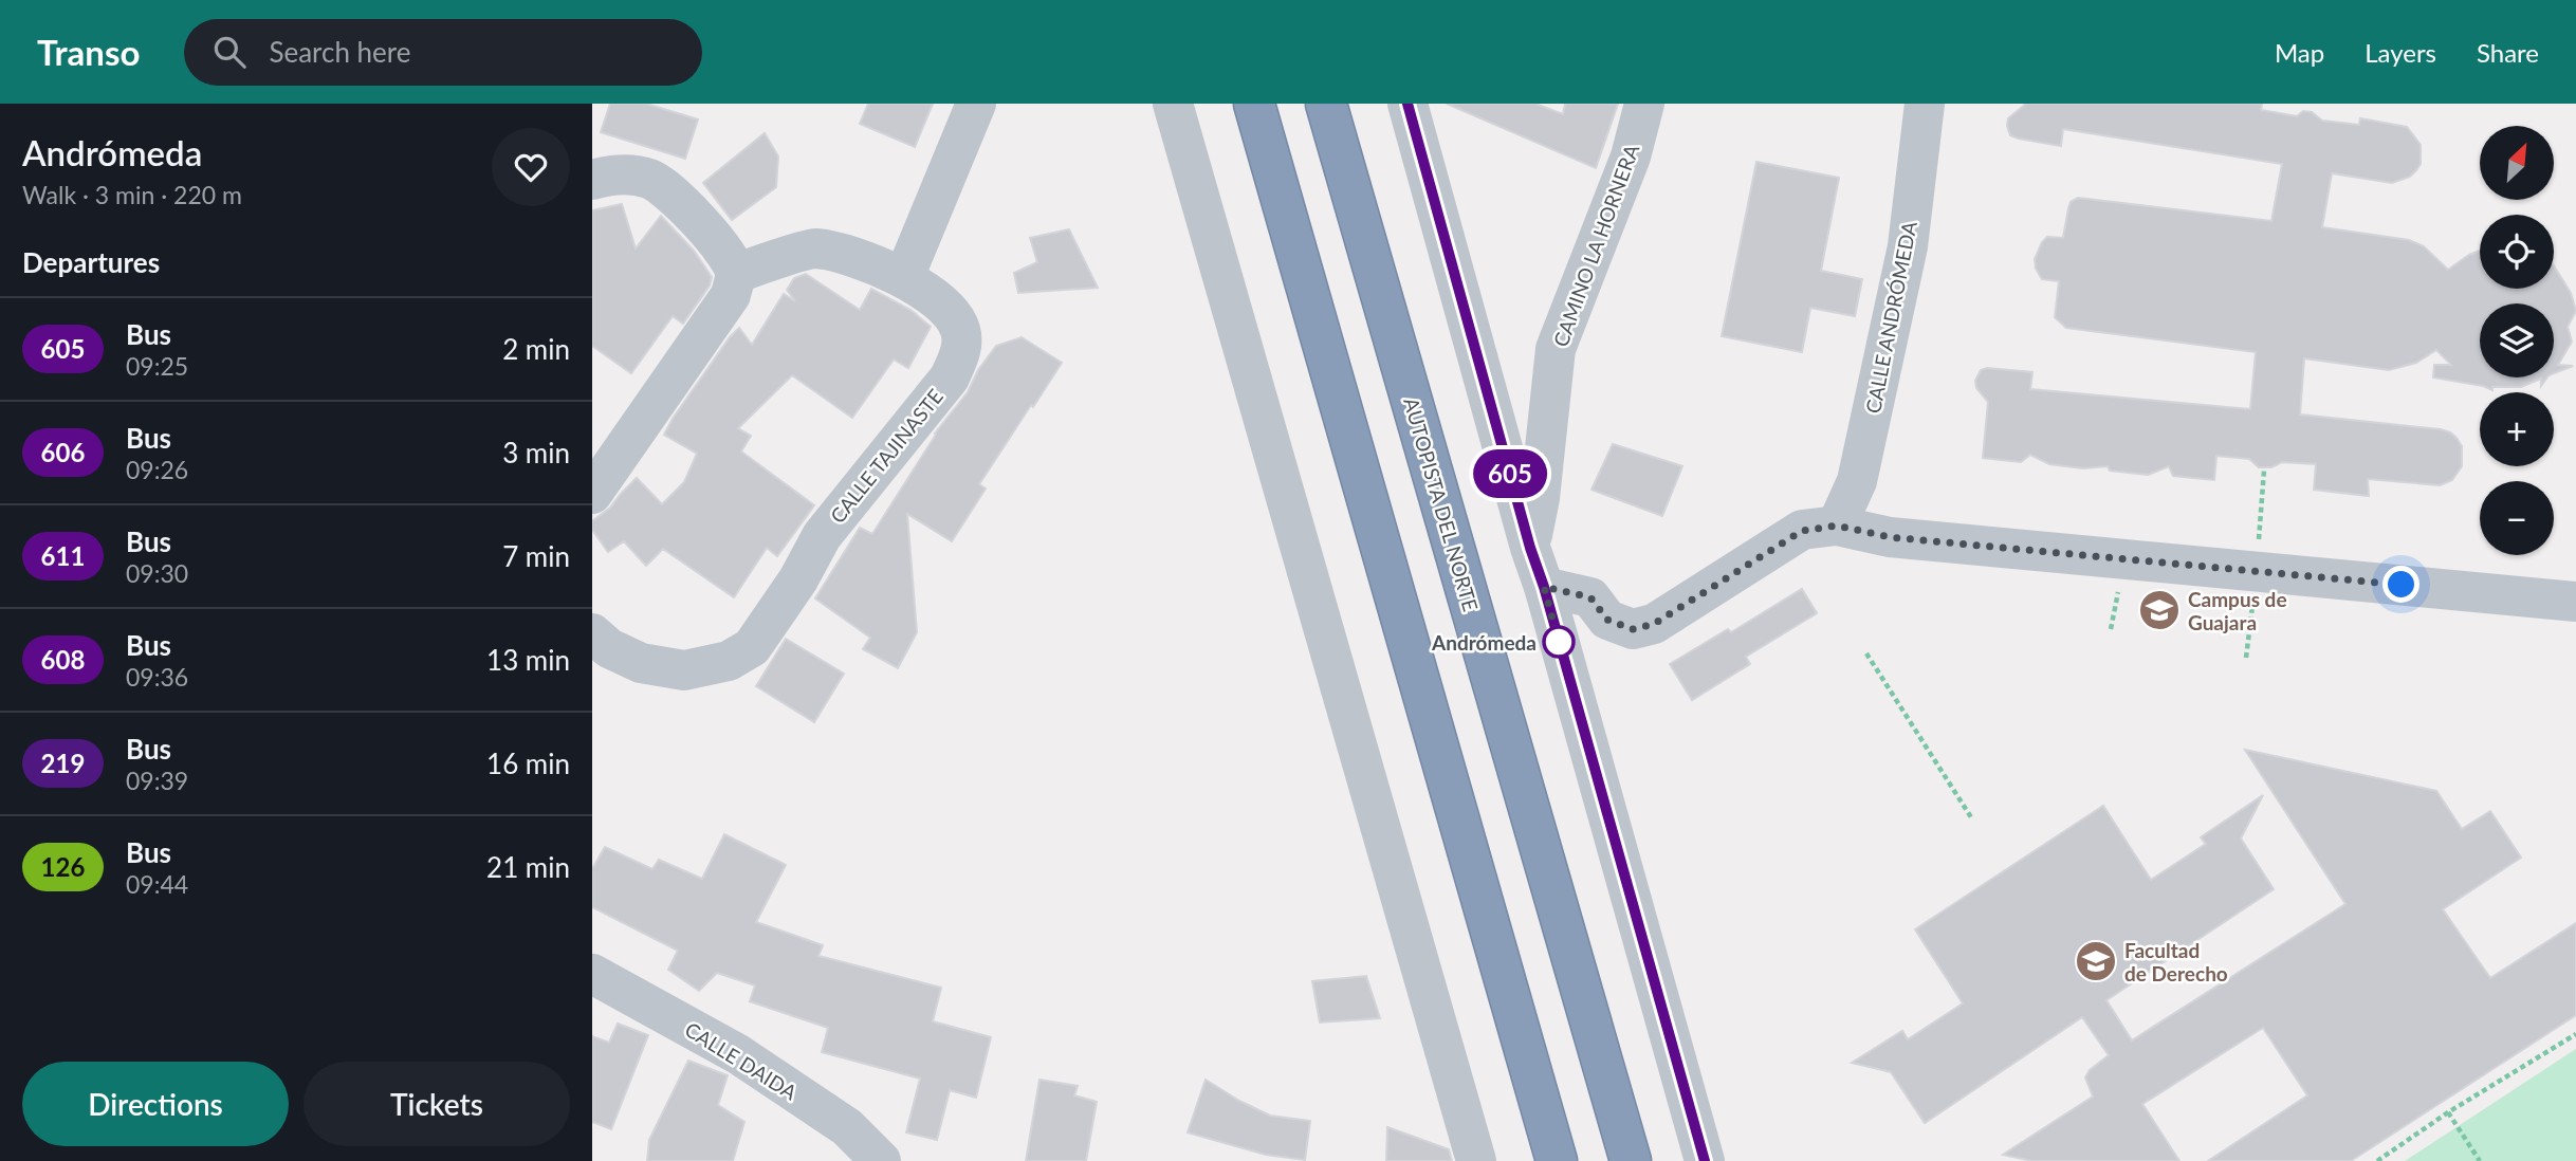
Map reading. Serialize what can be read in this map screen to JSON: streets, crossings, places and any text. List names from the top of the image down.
{
  "streets": {
    "highway": ["AUTOPISTA DEL NORTE"],
    "street": [
      "CAMINO LA HORNERA",
      "CALLE ANDRÓMEDA",
      "CALLE TAJINASTE",
      "CALLE DAIDA"
    ]
  },
  "places": {
    "school or university": ["Campus de Guajara", "Facultad de Derecho"],
    "other": ["Andrómeda"]
  },
  "lines": ["bus line 605"],
  "north": "top right",
  "page": {
    "header": "Transo",
    "search": "Search here",
    "nav": ["Map", "Layers", "Share"],
    "heading": [
      ["Andrómeda", "Walk · 3 min · 220 m"],
      "Departures"
    ],
    "on_map": "605",
    "map_buttons": ["+", "−"],
    "list": [
      {
        "mark": "605",
        "name": "Bus",
        "note": "09:25",
        "value": "2 min"
      },
      {
        "mark": "606",
        "name": "Bus",
        "note": "09:26",
        "value": "3 min"
      },
      {
        "mark": "611",
        "name": "Bus",
        "note": "09:30",
        "value": "7 min"
      },
      {
        "mark": "608",
        "name": "Bus",
        "note": "09:36",
        "value": "13 min"
      },
      {
        "mark": "219",
        "name": "Bus",
        "note": "09:39",
        "value": "16 min"
      },
      {
        "mark": "126",
        "name": "Bus",
        "note": "09:44",
        "value": "21 min"
      }
    ],
    "buttons": ["Directions", "Tickets"]
  }
}
